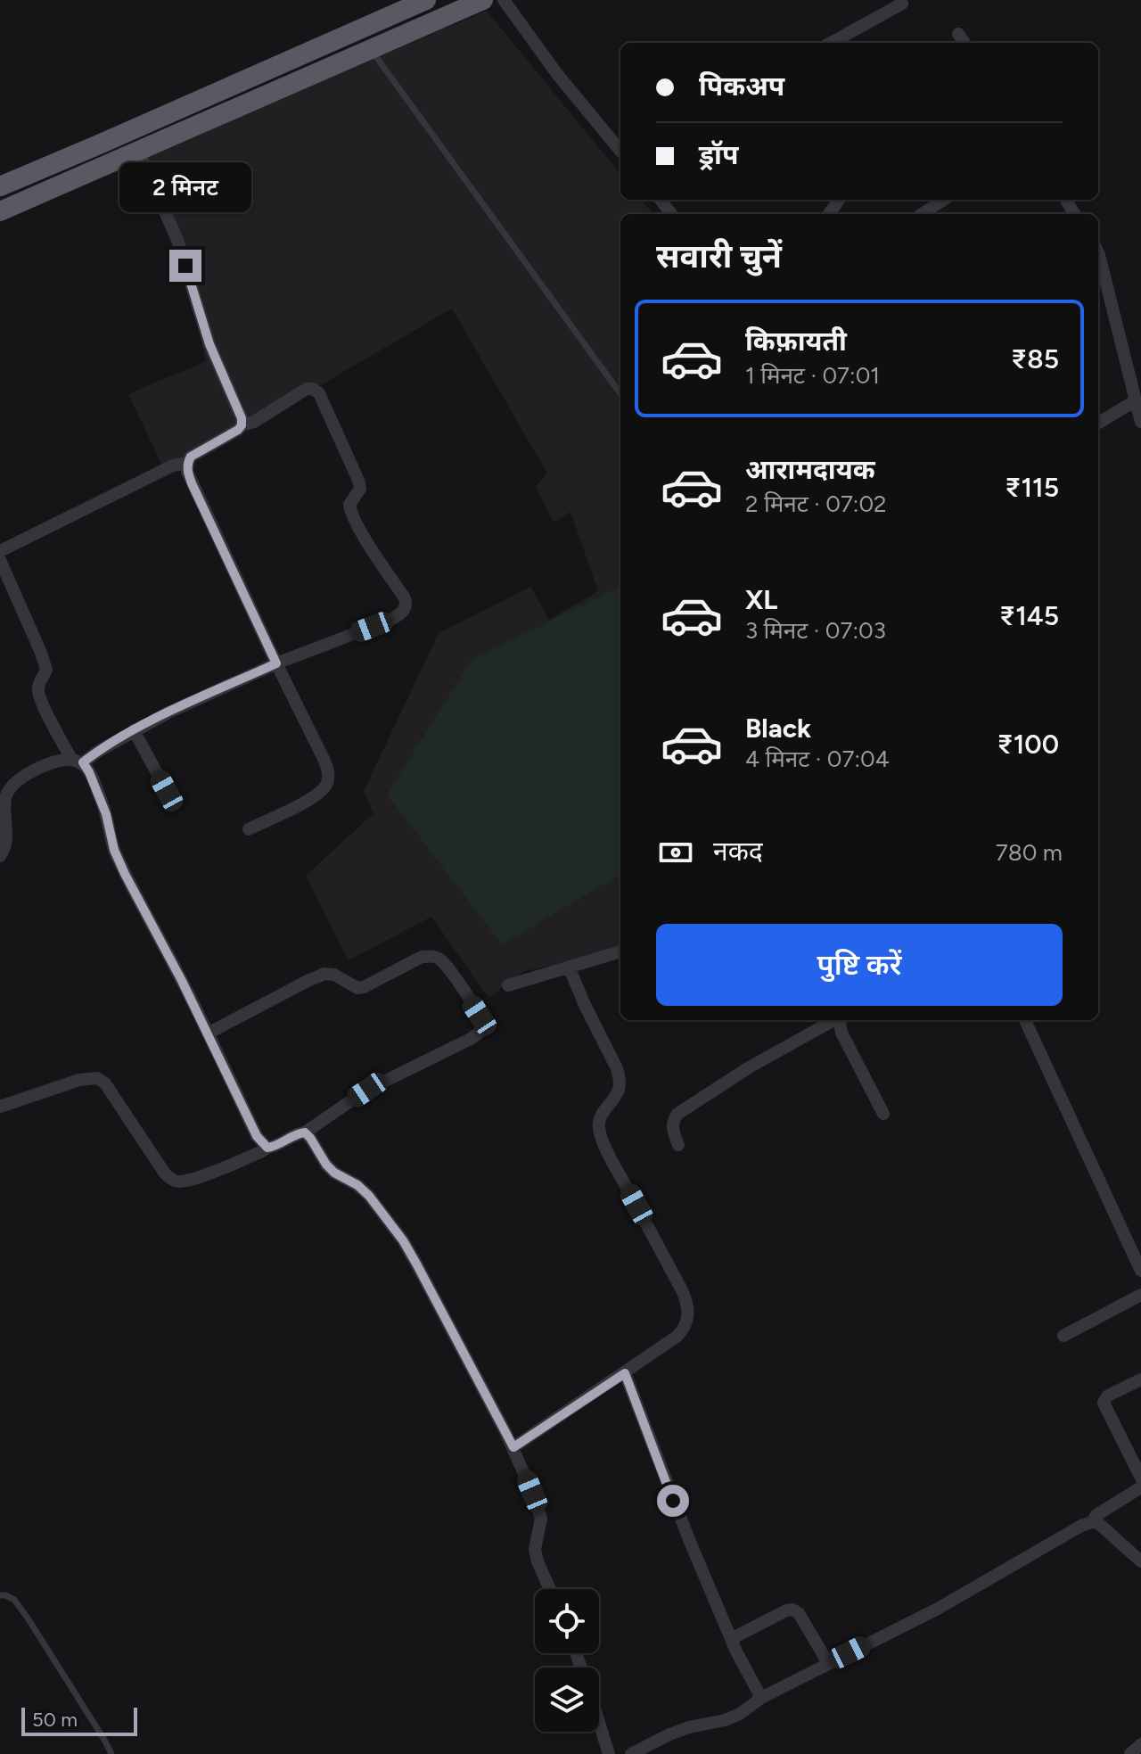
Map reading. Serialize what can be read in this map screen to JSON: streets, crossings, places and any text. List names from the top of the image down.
{
  "scale_bar": "50 m",
  "page": {
    "banner": ["पिकअप", "ड्रॉप"],
    "bubble": "2 मिनट",
    "heading": "सवारी चुनें",
    "list": [
      {
        "name": "किफ़ायती",
        "note": "1 मिनट · 07:01",
        "value": "₹85"
      },
      {
        "name": "आरामदायक",
        "note": "2 मिनट · 07:02",
        "value": "₹115"
      },
      {
        "name": "XL",
        "note": "3 मिनट · 07:03",
        "value": "₹145"
      },
      {
        "name": "Black",
        "note": "4 मिनट · 07:04",
        "value": "₹100"
      }
    ],
    "pay": ["नकद", "780 m"],
    "buttons": "पुष्टि करें",
    "scale": "50 m"
  }
}
